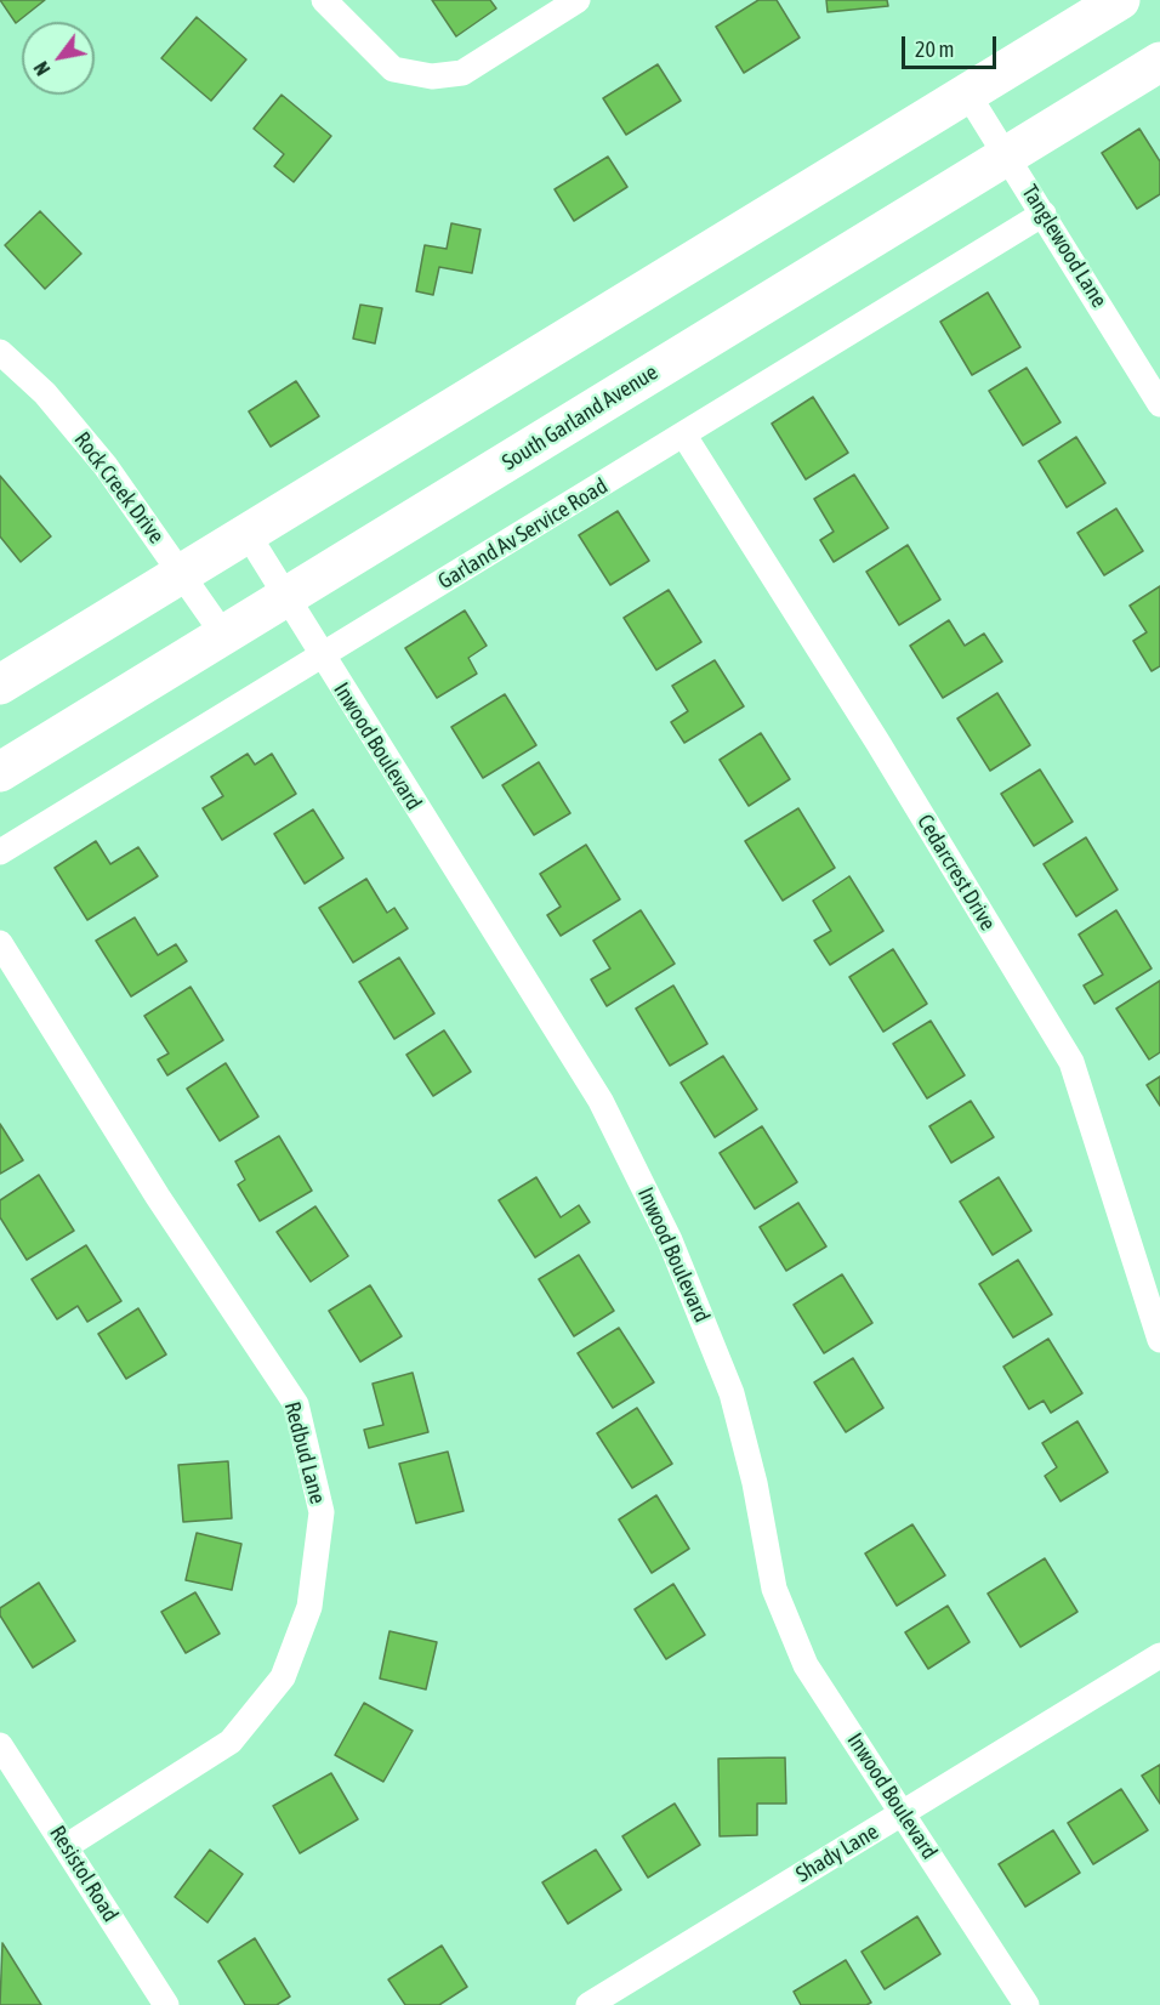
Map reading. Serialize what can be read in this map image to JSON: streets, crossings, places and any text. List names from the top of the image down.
{
  "streets": {
    "main road": ["South Garland Avenue"],
    "street": [
      "Tanglewood Lane",
      "Rock Creek Drive",
      "Garland Av Service Road",
      "Inwood Boulevard",
      "Cedarcrest Drive",
      "Redbud Lane",
      "Shady Lane",
      "Resistol Road"
    ]
  },
  "crossings": [
    ["Tanglewood Lane", "South Garland Avenue"],
    ["Tanglewood Lane", "Garland Av Service Road"],
    ["South Garland Avenue", "Rock Creek Drive"],
    ["South Garland Avenue", "Inwood Boulevard"],
    ["Garland Av Service Road", "Inwood Boulevard"],
    ["Garland Av Service Road", "Cedarcrest Drive"],
    ["Inwood Boulevard", "Shady Lane"],
    ["Redbud Lane", "Resistol Road"]
  ],
  "scale_bar": "20 m",
  "north": "bottom left"
}
